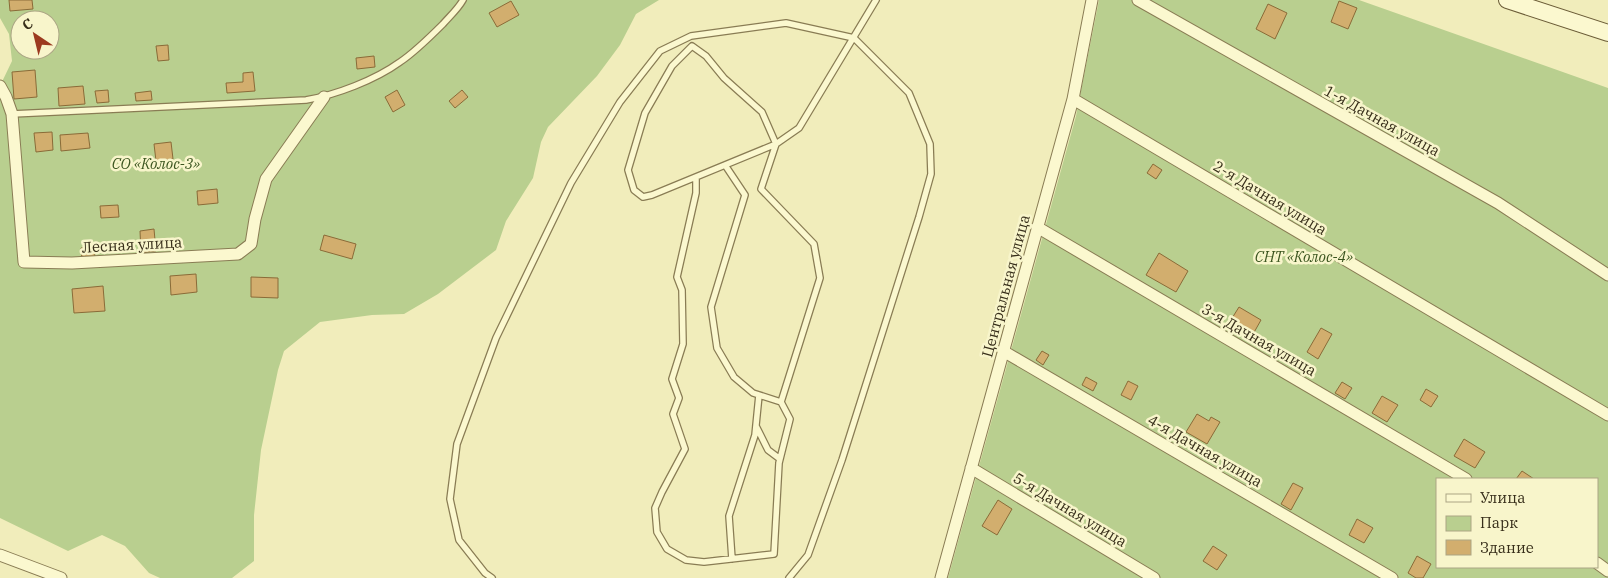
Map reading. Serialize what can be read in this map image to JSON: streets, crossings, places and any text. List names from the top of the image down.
{
  "streets": {
    "street": [
      "1-я Дачная улица",
      "2-я Дачная улица",
      "Лесная улица",
      "Центральная улица",
      "3-я Дачная улица",
      "4-я Дачная улица",
      "5-я Дачная улица"
    ]
  },
  "crossings": [
    ["2-я Дачная улица", "Центральная улица"],
    ["Центральная улица", "3-я Дачная улица"],
    ["Центральная улица", "4-я Дачная улица"],
    ["Центральная улица", "5-я Дачная улица"]
  ],
  "parks": ["СО «Колос-3»", "СНТ «Колос-4»"],
  "legend": ["Улица", "Парк", "Здание"],
  "north": "top left"
}
